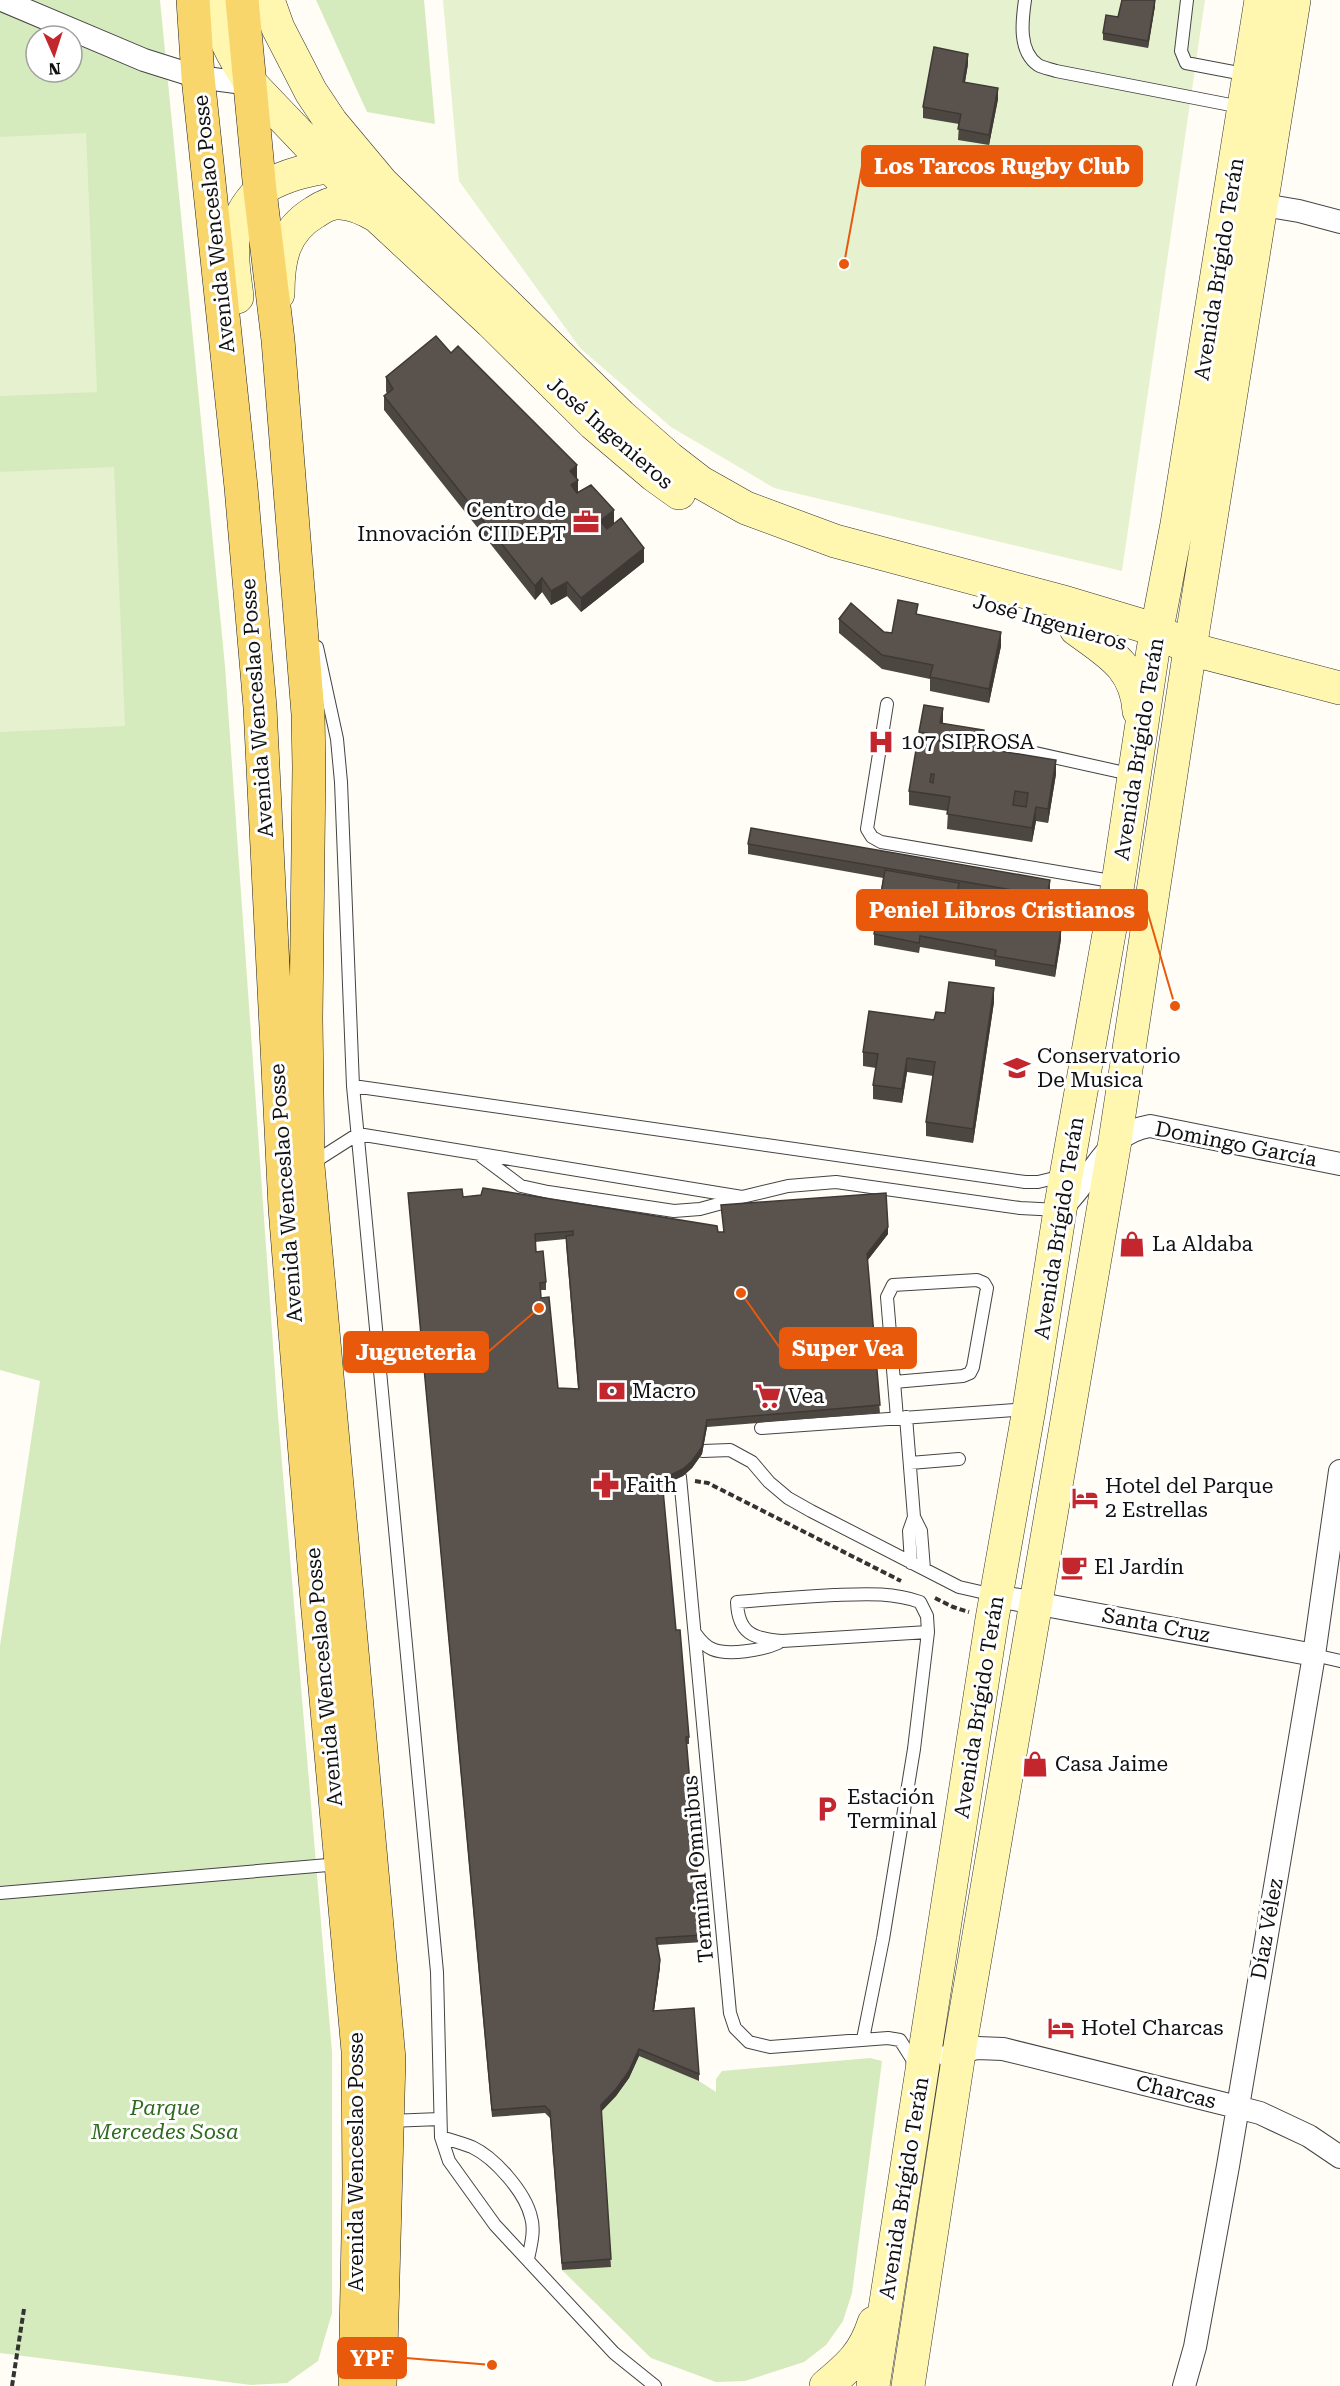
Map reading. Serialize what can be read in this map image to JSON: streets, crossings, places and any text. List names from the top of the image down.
{
  "streets": {
    "main road": ["Avenida Wenceslao Posse", "Avenida Brígido Terán", "José Ingenieros"],
    "street": [
      "Domingo García",
      "Santa Cruz",
      "Díaz Vélez",
      "Charcas"
    ],
    "lane": ["Terminal Omnibus"]
  },
  "crossings": [
    ["Avenida Brígido Terán", "José Ingenieros"],
    ["Avenida Brígido Terán", "Domingo García"],
    ["Avenida Brígido Terán", "Santa Cruz"],
    ["Avenida Brígido Terán", "Terminal Omnibus"],
    ["Avenida Brígido Terán", "Charcas"],
    ["Santa Cruz", "Díaz Vélez"],
    ["Terminal Omnibus", "Charcas"],
    ["Díaz Vélez", "Charcas"]
  ],
  "parks": ["Parque Mercedes Sosa"],
  "places": {
    "other": [
      "Los Tarcos Rugby Club",
      "Peniel Libros Cristianos",
      "Super Vea",
      "Jugueteria",
      "YPF"
    ],
    "office": ["Centro de Innovación CIIDEPT"],
    "hospital": ["107 SIPROSA"],
    "school or university": ["Conservatorio De Musica"],
    "shop": ["La Aldaba", "Casa Jaime"],
    "bank": ["Macro"],
    "supermarket": ["Vea"],
    "pharmacy": ["Faith"],
    "hotel": ["Hotel del Parque 2 Estrellas", "Hotel Charcas"],
    "cafe": ["El Jardín"],
    "parking": ["Estación Terminal"]
  },
  "north": "bottom"
}
